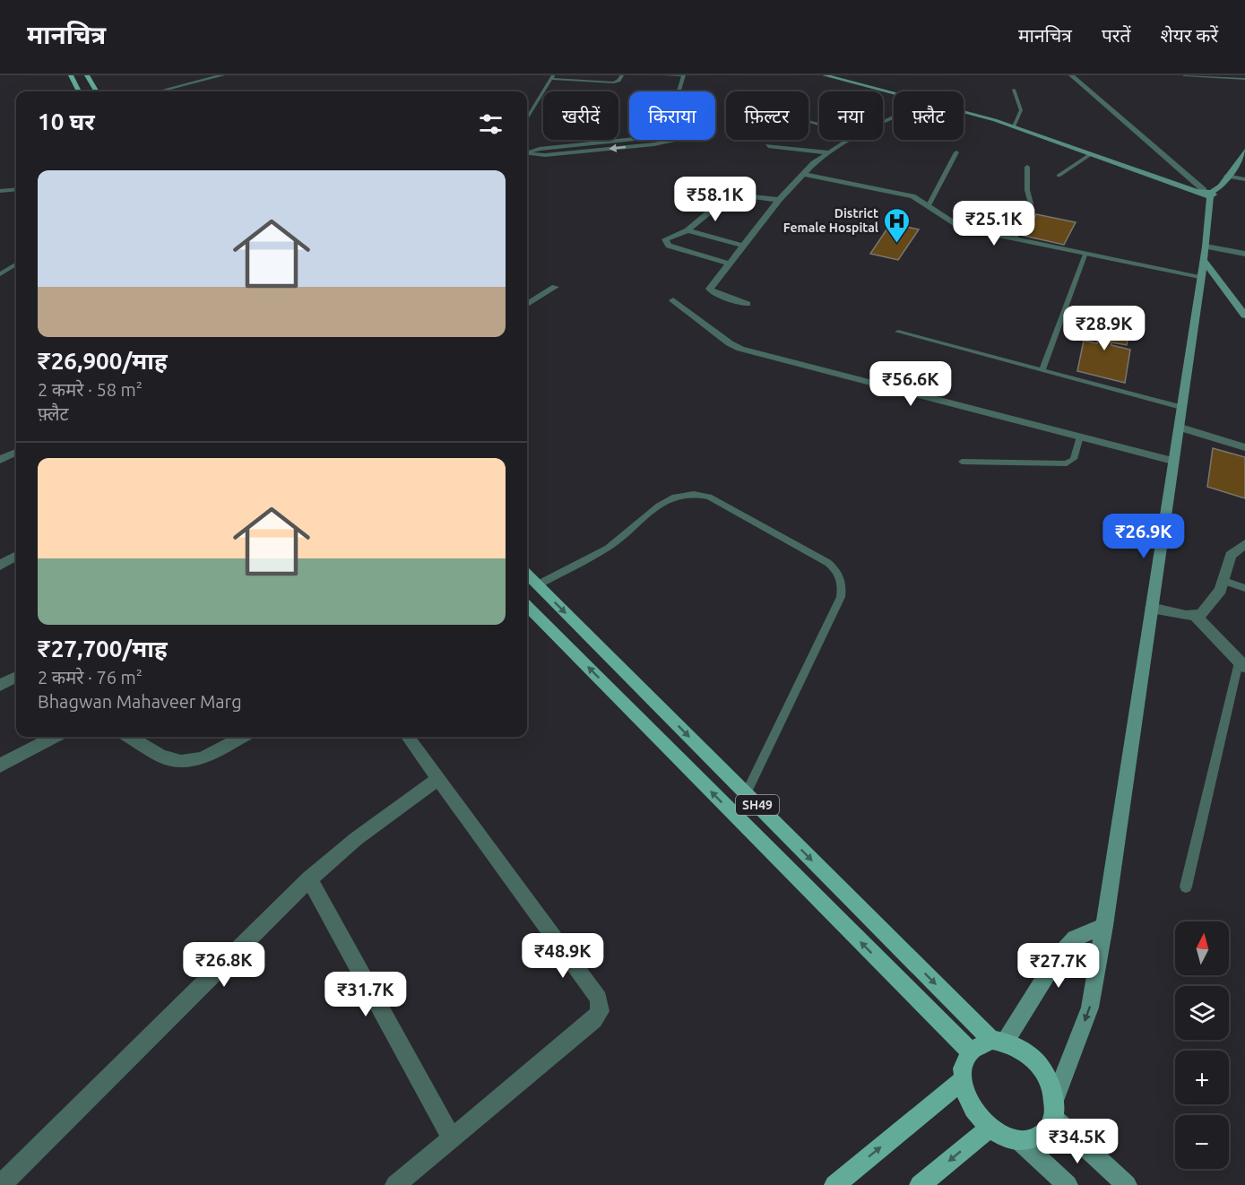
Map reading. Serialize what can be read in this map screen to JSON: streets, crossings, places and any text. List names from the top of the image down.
{
  "streets": {
    "main road": ["SH49"]
  },
  "places": {
    "hospital": ["District Female Hospital"]
  },
  "north": "top",
  "page": {
    "header": "मानचित्र",
    "nav": ["मानचित्र", "परतें", "शेयर करें"],
    "chip": [
      "खरीदें",
      "किराया",
      "फ़िल्टर",
      "नया",
      "फ़्लैट"
    ],
    "heading": "10 घर",
    "list": [
      {
        "name": "₹26,900/माह",
        "note": "2 कमरे · 58 m² · फ़्लैट"
      },
      {
        "name": "₹27,700/माह",
        "note": "2 कमरे · 76 m² · Bhagwan Mahaveer Marg"
      }
    ],
    "price": [
      "₹58.1K",
      "₹25.1K",
      "₹28.9K",
      "₹56.6K",
      "₹26.9K",
      "₹48.9K",
      "₹26.8K",
      "₹27.7K",
      "₹31.7K",
      "₹34.5K"
    ],
    "map_buttons": ["+", "−"]
  }
}
